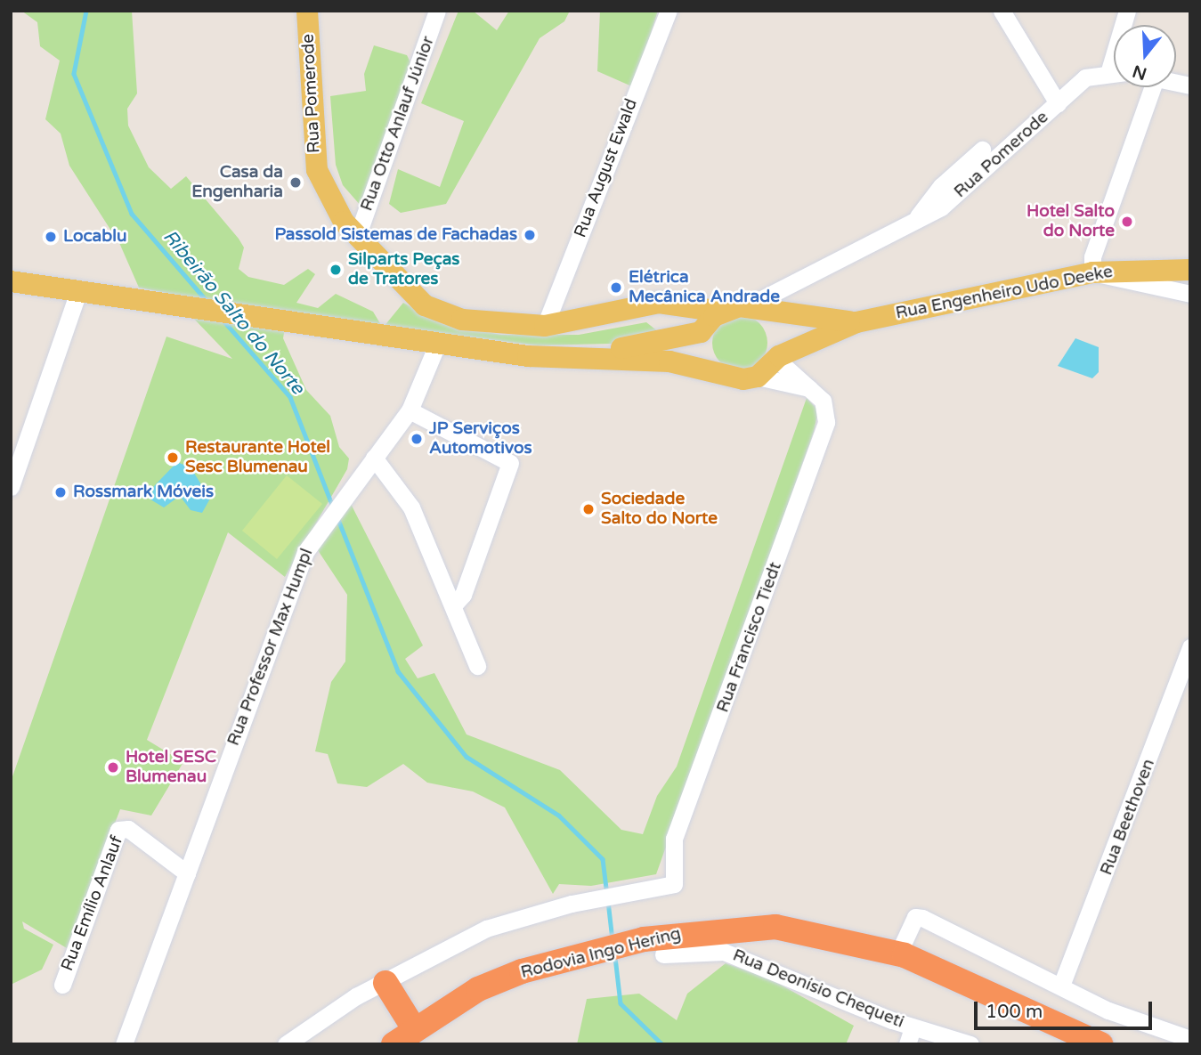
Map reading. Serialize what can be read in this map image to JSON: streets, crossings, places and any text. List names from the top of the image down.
{
  "streets": {
    "highway": ["Rodovia Ingo Hering"],
    "main road": ["Rua Pomerode", "Rua Engenheiro Udo Deeke"],
    "street": [
      "Rua Otto Anlauf Júnior",
      "Rua August Ewald",
      "Rua Francisco Tiedt",
      "Rua Professor Max Humpl",
      "Rua Beethoven",
      "Rua Emílio Anlauf",
      "Rua Deonísio Chequeti"
    ]
  },
  "crossings": [
    ["Rua Pomerode", "Rua Otto Anlauf Júnior"],
    ["Rua Pomerode", "Rua August Ewald"],
    ["Rua Pomerode", "Rua Engenheiro Udo Deeke"],
    ["Rua Pomerode", "Rua Francisco Tiedt"],
    ["Rua Engenheiro Udo Deeke", "Rua Francisco Tiedt"],
    ["Rua Engenheiro Udo Deeke", "Rua Professor Max Humpl"],
    ["Rua Professor Max Humpl", "Rua Emílio Anlauf"]
  ],
  "water": ["Ribeirão Salto do Norte"],
  "places": [
    "Casa da Engenharia",
    "Hotel Salto do Norte",
    "Passold Sistemas de Fachadas",
    "Locablu",
    "Silparts Peças de Tratores",
    "Elétrica Mecânica Andrade",
    "JP Serviços Automotivos",
    "Restaurante Hotel Sesc Blumenau",
    "Rossmark Móveis",
    "Sociedade Salto do Norte",
    "Hotel SESC Blumenau"
  ],
  "scale_bar": "100 m",
  "north": "bottom"
}
